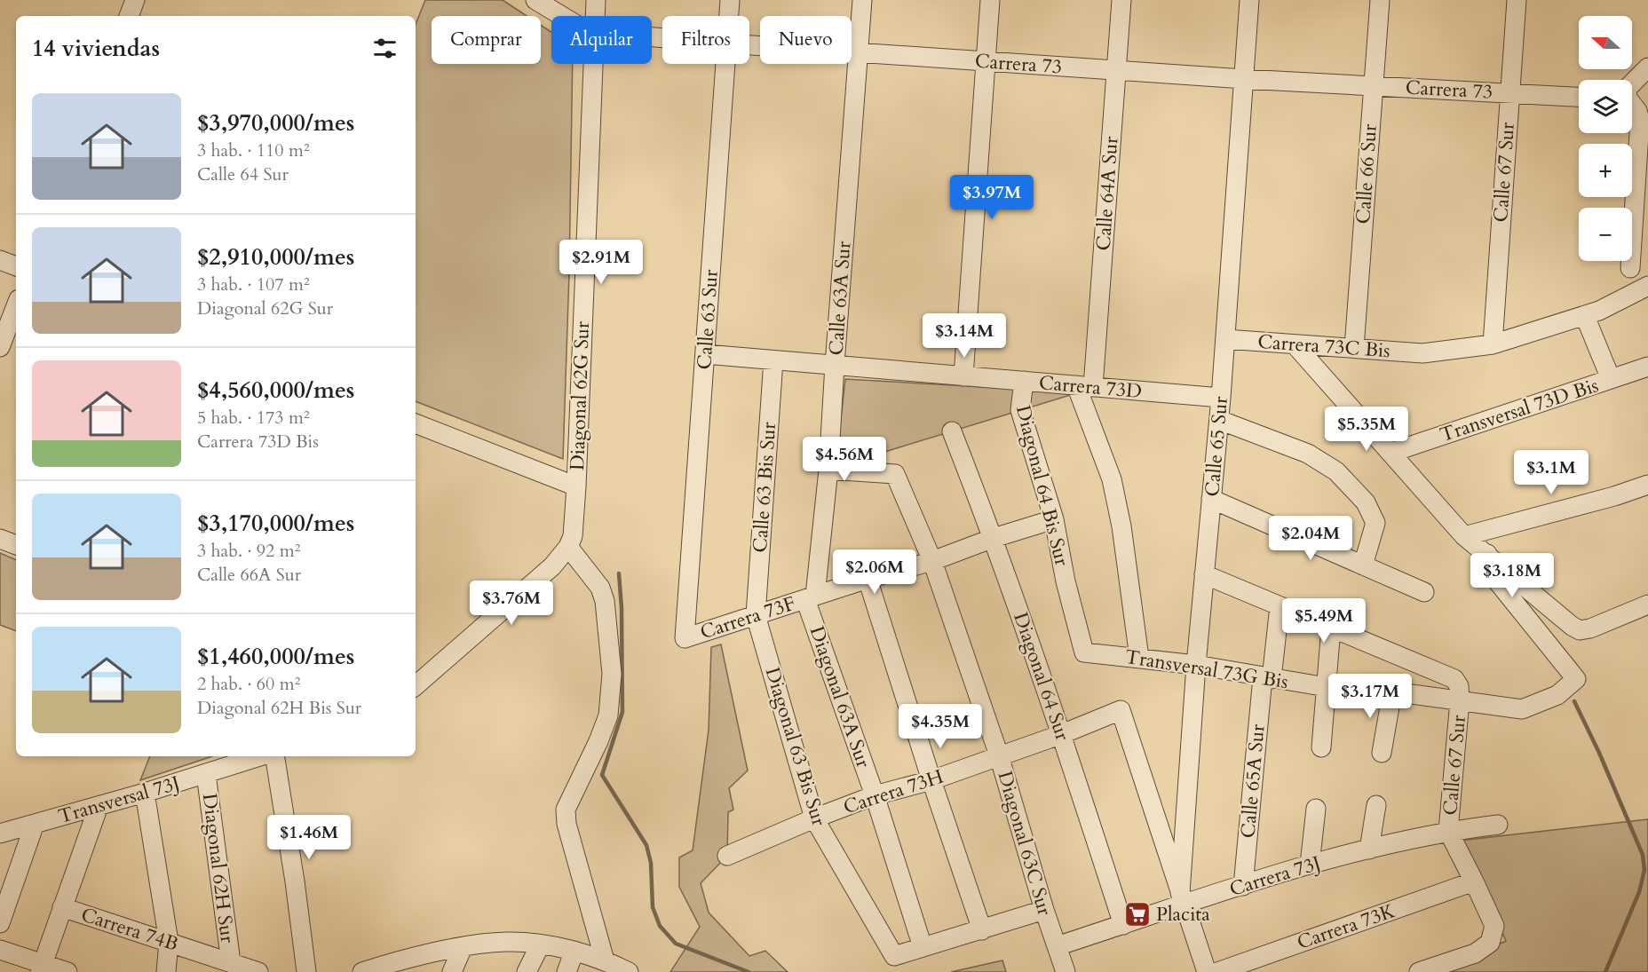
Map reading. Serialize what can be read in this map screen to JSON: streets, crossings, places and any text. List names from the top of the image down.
{
  "streets": {
    "street": [
      "Carrera 73",
      "Calle 67 Sur",
      "Calle 66 Sur",
      "Calle 64A Sur",
      "Calle 63A Sur",
      "Calle 63 Sur",
      "Carrera 73C Bis",
      "Carrera 73D",
      "Diagonal 62G Sur",
      "Transversal 73D Bis",
      "Calle 65 Sur",
      "Diagonal 64 Bis Sur",
      "Calle 63 Bis Sur",
      "Carrera 73F",
      "Transversal 73G Bis",
      "Diagonal 64 Sur",
      "Diagonal 63A Sur",
      "Diagonal 63 Bis Sur",
      "Calle 65A Sur",
      "Carrera 73H",
      "Transversal 73J",
      "Diagonal 63C Sur",
      "Diagonal 62H Sur",
      "Carrera 73J",
      "Carrera 73K",
      "Carrera 74B"
    ]
  },
  "crossings": [
    ["Carrera 73", "Calle 67 Sur"],
    ["Carrera 73", "Calle 66 Sur"],
    ["Carrera 73", "Calle 64A Sur"],
    ["Carrera 73", "Calle 63A Sur"],
    ["Carrera 73", "Calle 65 Sur"],
    ["Calle 67 Sur", "Carrera 73C Bis"],
    ["Calle 67 Sur", "Transversal 73G Bis"],
    ["Calle 67 Sur", "Carrera 73J"],
    ["Calle 66 Sur", "Carrera 73C Bis"],
    ["Calle 64A Sur", "Carrera 73D"],
    ["Calle 63A Sur", "Carrera 73D"],
    ["Calle 63A Sur", "Carrera 73F"],
    ["Calle 63A Sur", "Diagonal 63A Sur"],
    ["Calle 63A Sur", "Diagonal 63C Sur"],
    ["Calle 63 Sur", "Carrera 73D"],
    ["Calle 63 Sur", "Carrera 73F"],
    ["Carrera 73C Bis", "Calle 65 Sur"],
    ["Carrera 73D", "Calle 65 Sur"],
    ["Carrera 73D", "Diagonal 64 Bis Sur"],
    ["Carrera 73D", "Calle 63 Bis Sur"],
    ["Calle 65 Sur", "Transversal 73G Bis"],
    ["Calle 65 Sur", "Carrera 73H"],
    ["Calle 65 Sur", "Carrera 73J"],
    ["Diagonal 64 Bis Sur", "Carrera 73F"],
    ["Diagonal 64 Bis Sur", "Transversal 73G Bis"],
    ["Calle 63 Bis Sur", "Carrera 73F"],
    ["Calle 63 Bis Sur", "Diagonal 63 Bis Sur"],
    ["Carrera 73F", "Diagonal 64 Sur"],
    ["Carrera 73F", "Diagonal 63A Sur"],
    ["Carrera 73F", "Diagonal 63 Bis Sur"],
    ["Carrera 73F", "Diagonal 63C Sur"],
    ["Transversal 73G Bis", "Calle 65A Sur"],
    ["Diagonal 64 Sur", "Carrera 73H"],
    ["Diagonal 64 Sur", "Carrera 73J"],
    ["Diagonal 63A Sur", "Diagonal 63 Bis Sur"],
    ["Diagonal 63A Sur", "Carrera 73H"],
    ["Diagonal 63 Bis Sur", "Carrera 73H"],
    ["Calle 65A Sur", "Carrera 73J"],
    ["Carrera 73H", "Diagonal 63C Sur"],
    ["Carrera 73H", "Carrera 73J"],
    ["Transversal 73J", "Diagonal 62H Sur"],
    ["Diagonal 63C Sur", "Carrera 73J"],
    ["Diagonal 62H Sur", "Carrera 74B"]
  ],
  "places": {
    "supermarket": ["Placita"]
  },
  "north": "left",
  "page": {
    "map_buttons": ["+", "−"],
    "chip": [
      "Comprar",
      "Alquilar",
      "Filtros",
      "Nuevo"
    ],
    "heading": "14 viviendas",
    "list": [
      {
        "name": "$3,970,000/mes",
        "note": "3 hab. · 110 m² · Calle 64 Sur"
      },
      {
        "name": "$2,910,000/mes",
        "note": "3 hab. · 107 m² · Diagonal 62G Sur"
      },
      {
        "name": "$4,560,000/mes",
        "note": "5 hab. · 173 m² · Carrera 73D Bis"
      },
      {
        "name": "$3,170,000/mes",
        "note": "3 hab. · 92 m² · Calle 66A Sur"
      },
      {
        "name": "$1,460,000/mes",
        "note": "2 hab. · 60 m² · Diagonal 62H Bis Sur"
      }
    ],
    "price": [
      "$3.97M",
      "$2.91M",
      "$3.14M",
      "$5.35M",
      "$4.56M",
      "$3.1M",
      "$2.04M",
      "$2.06M",
      "$3.18M",
      "$3.76M",
      "$5.49M",
      "$3.17M",
      "$4.35M",
      "$1.46M"
    ]
  }
}
